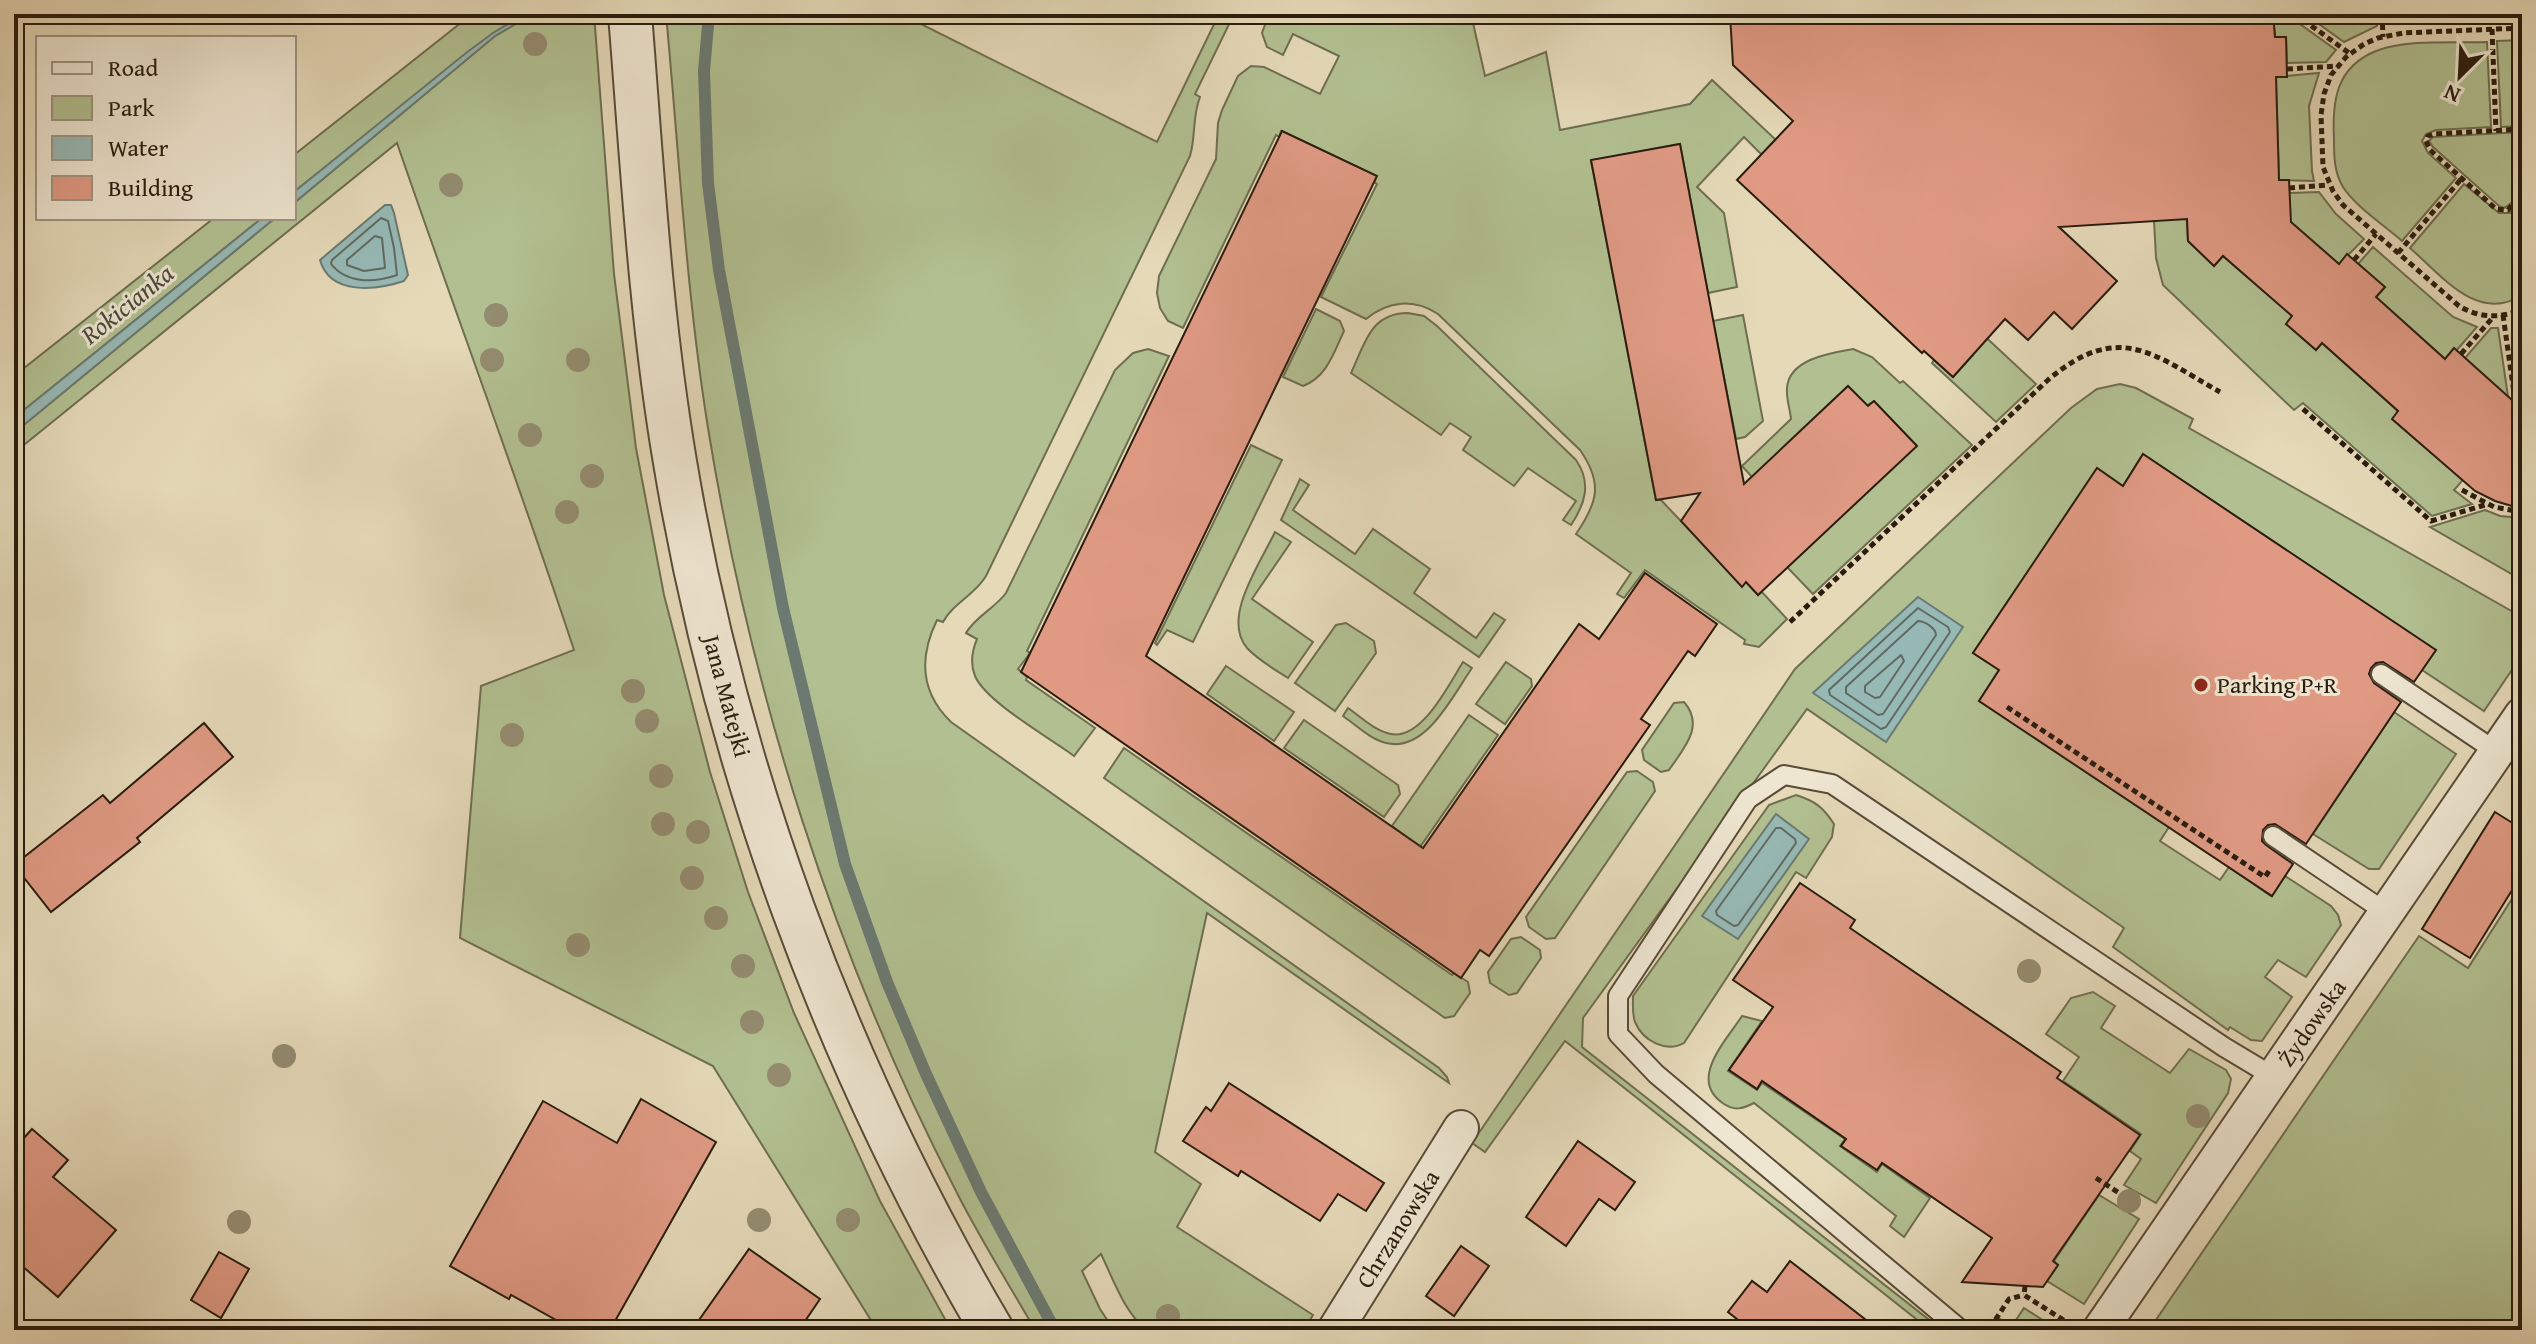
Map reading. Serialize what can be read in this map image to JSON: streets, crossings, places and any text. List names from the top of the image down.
{
  "streets": {
    "street": ["Jana Matejki", "Żydowska", "Chrzanowska"]
  },
  "water": ["Rokicianka"],
  "places": ["Parking P+R"],
  "legend": [
    "Road",
    "Park",
    "Water",
    "Building"
  ],
  "north": "bottom left"
}
